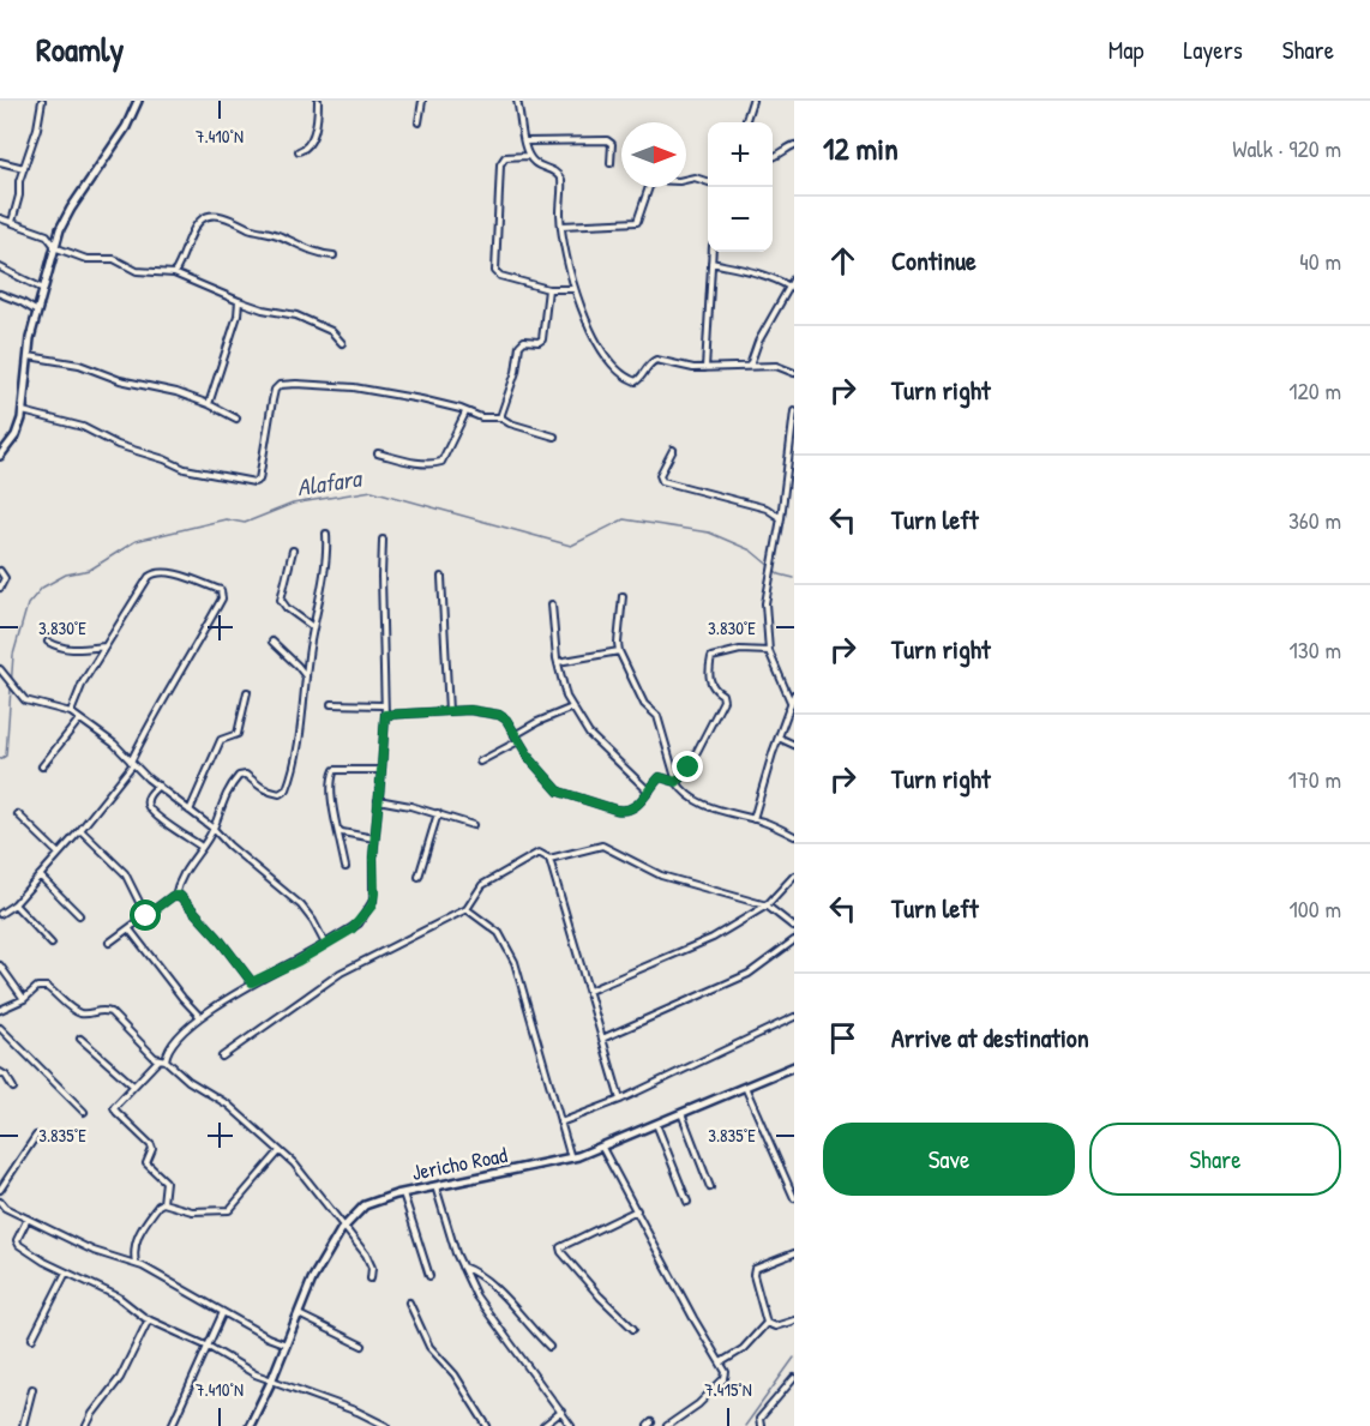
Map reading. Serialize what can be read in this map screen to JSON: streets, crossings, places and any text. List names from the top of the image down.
{
  "streets": {
    "street": ["Jericho Road"]
  },
  "water": ["Alafara"],
  "north": "right",
  "page": {
    "header": "Roamly",
    "nav": ["Map", "Layers", "Share"],
    "heading": ["12 min", "Walk · 920 m"],
    "map_buttons": ["+", "−"],
    "list": [
      ["Continue", "40 m"],
      ["Turn right", "120 m"],
      ["Turn left", "360 m"],
      ["Turn right", "130 m"],
      ["Turn right", "170 m"],
      ["Turn left", "100 m"],
      "Arrive at destination"
    ],
    "buttons": ["Save", "Share"]
  },
  "coordinates": [
    "7.410°N",
    "3.830°E",
    "3.835°E",
    "7.415°N"
  ]
}
